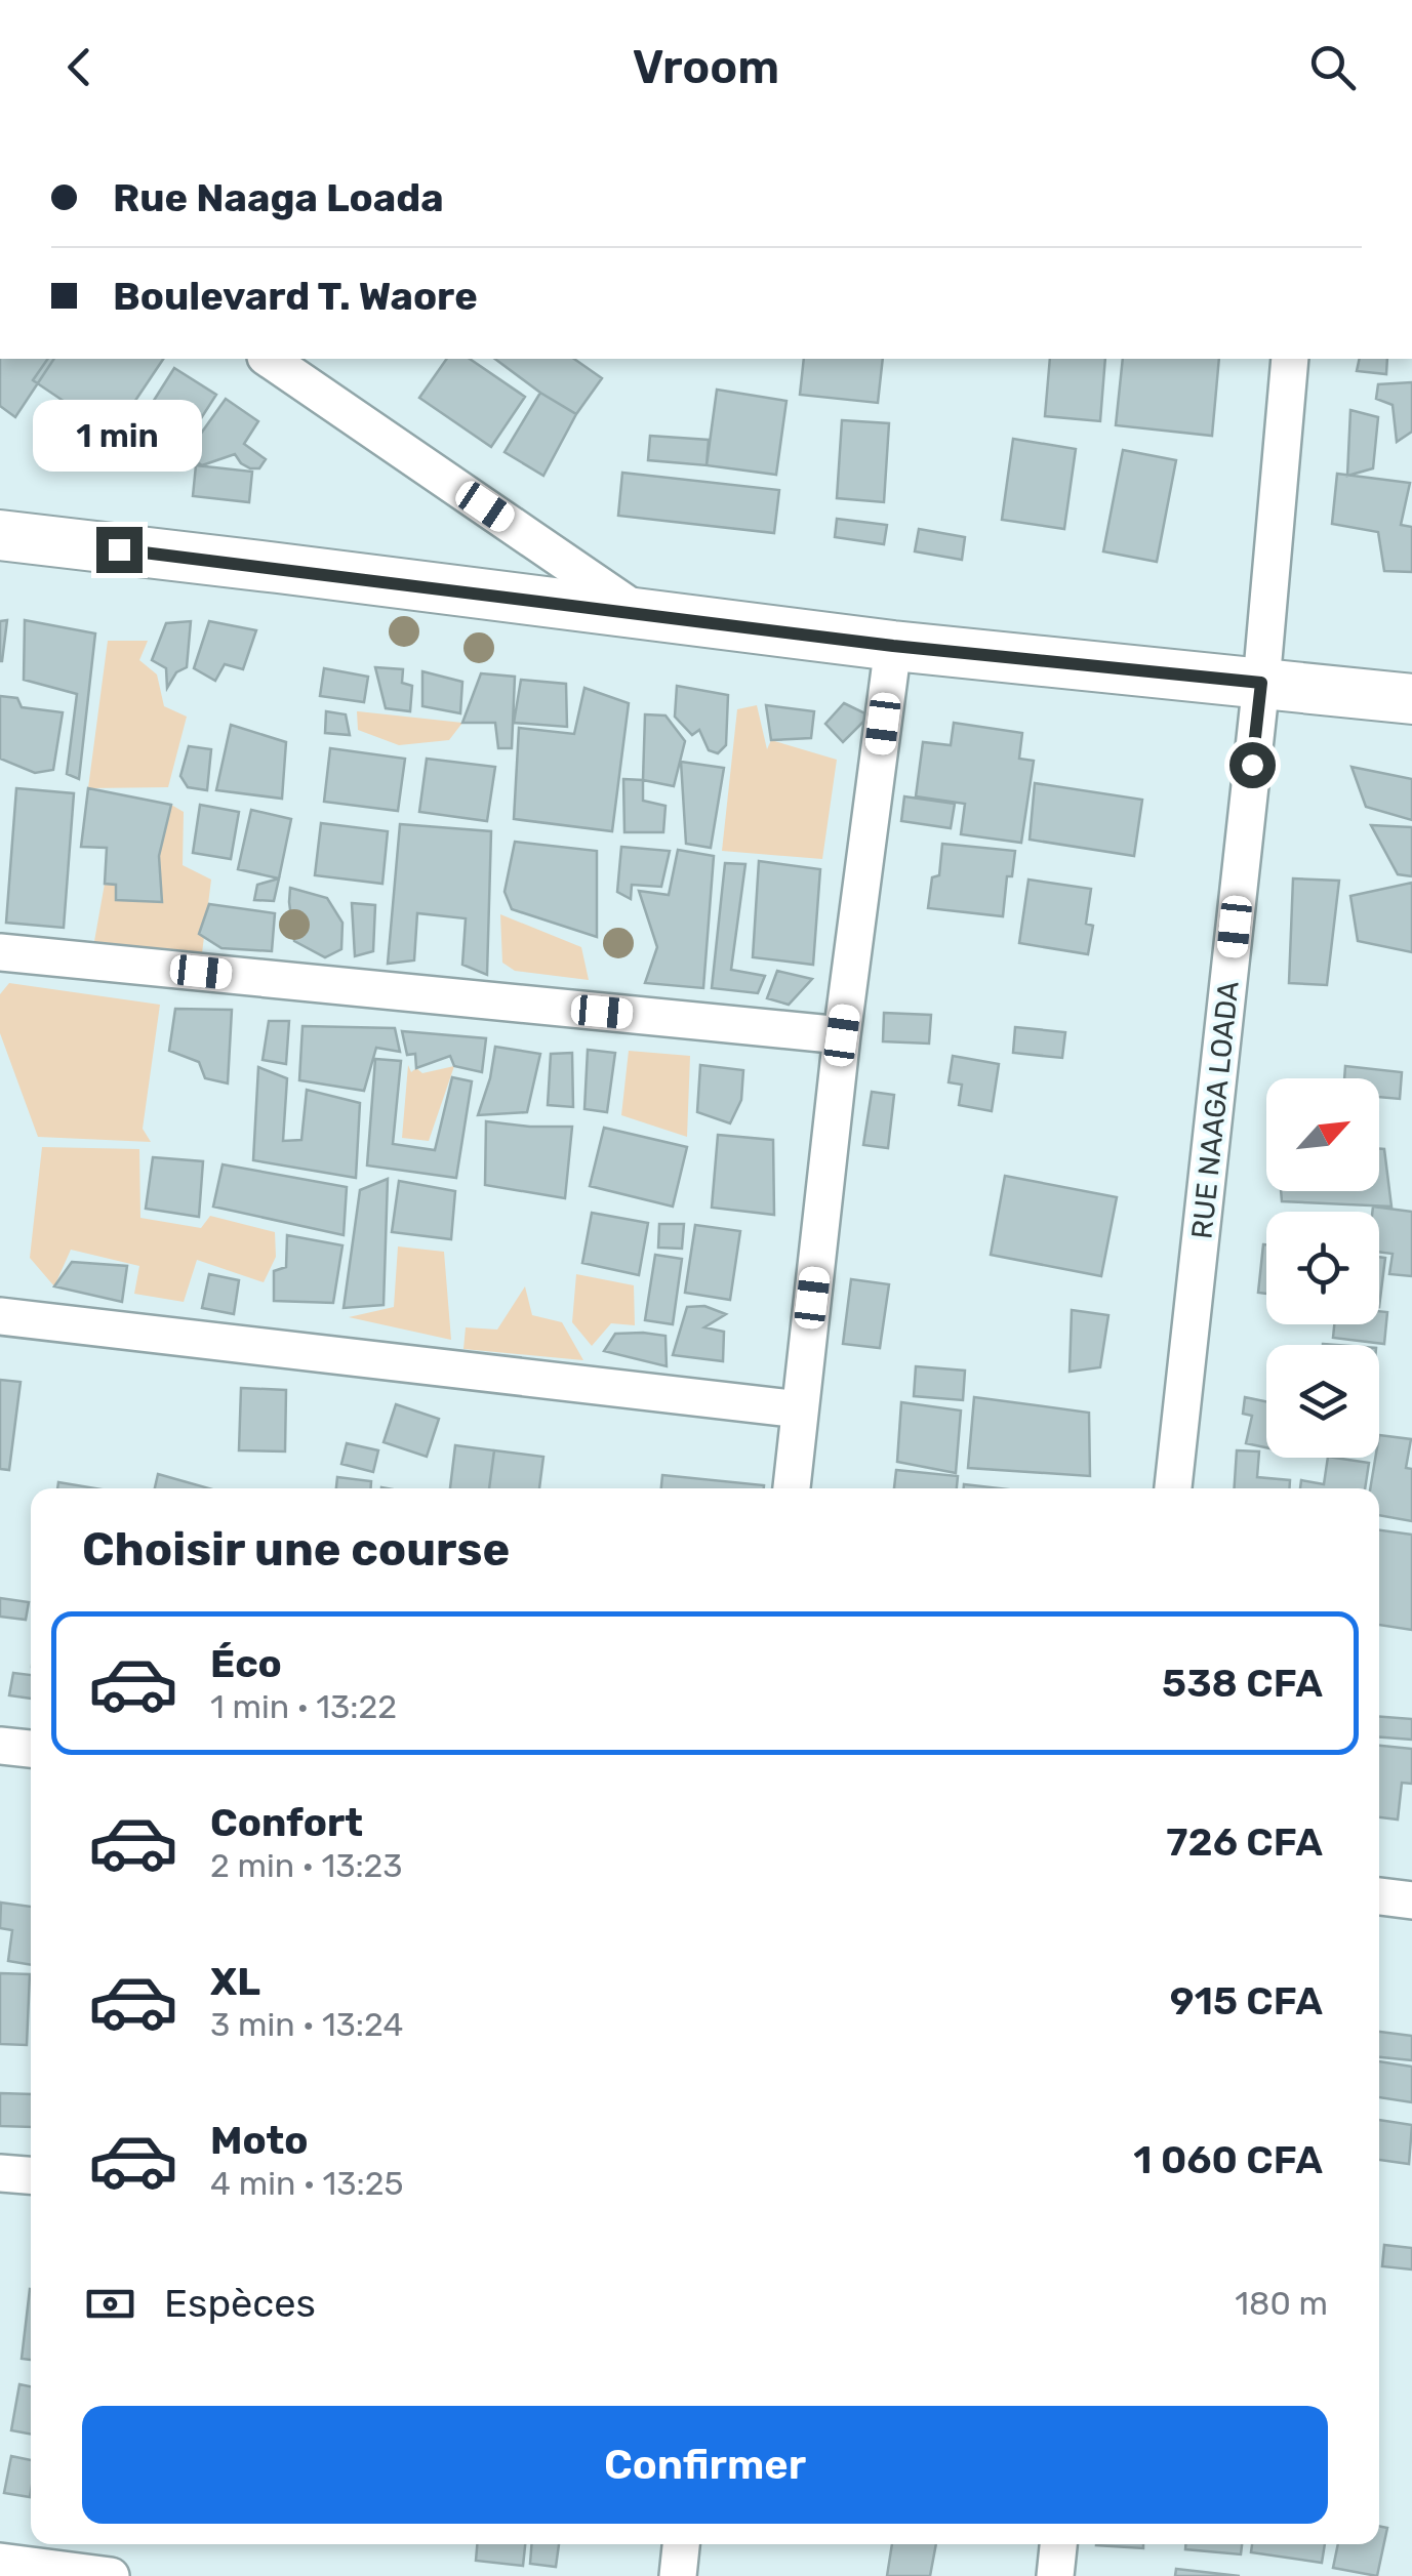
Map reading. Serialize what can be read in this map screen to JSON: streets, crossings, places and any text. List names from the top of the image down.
{
  "streets": {
    "street": ["RUE NAAGA LOADA"]
  },
  "north": "top right",
  "page": {
    "header": "Vroom",
    "banner": ["Rue Naaga Loada", "Boulevard T. Waore"],
    "bubble": "1 min",
    "heading": "Choisir une course",
    "list": [
      {
        "name": "Éco",
        "note": "1 min · 13:22",
        "value": "538 CFA"
      },
      {
        "name": "Confort",
        "note": "2 min · 13:23",
        "value": "726 CFA"
      },
      {
        "name": "XL",
        "note": "3 min · 13:24",
        "value": "915 CFA"
      },
      {
        "name": "Moto",
        "note": "4 min · 13:25",
        "value": "1 060 CFA"
      }
    ],
    "pay": ["Espèces", "180 m"],
    "buttons": "Confirmer"
  }
}
